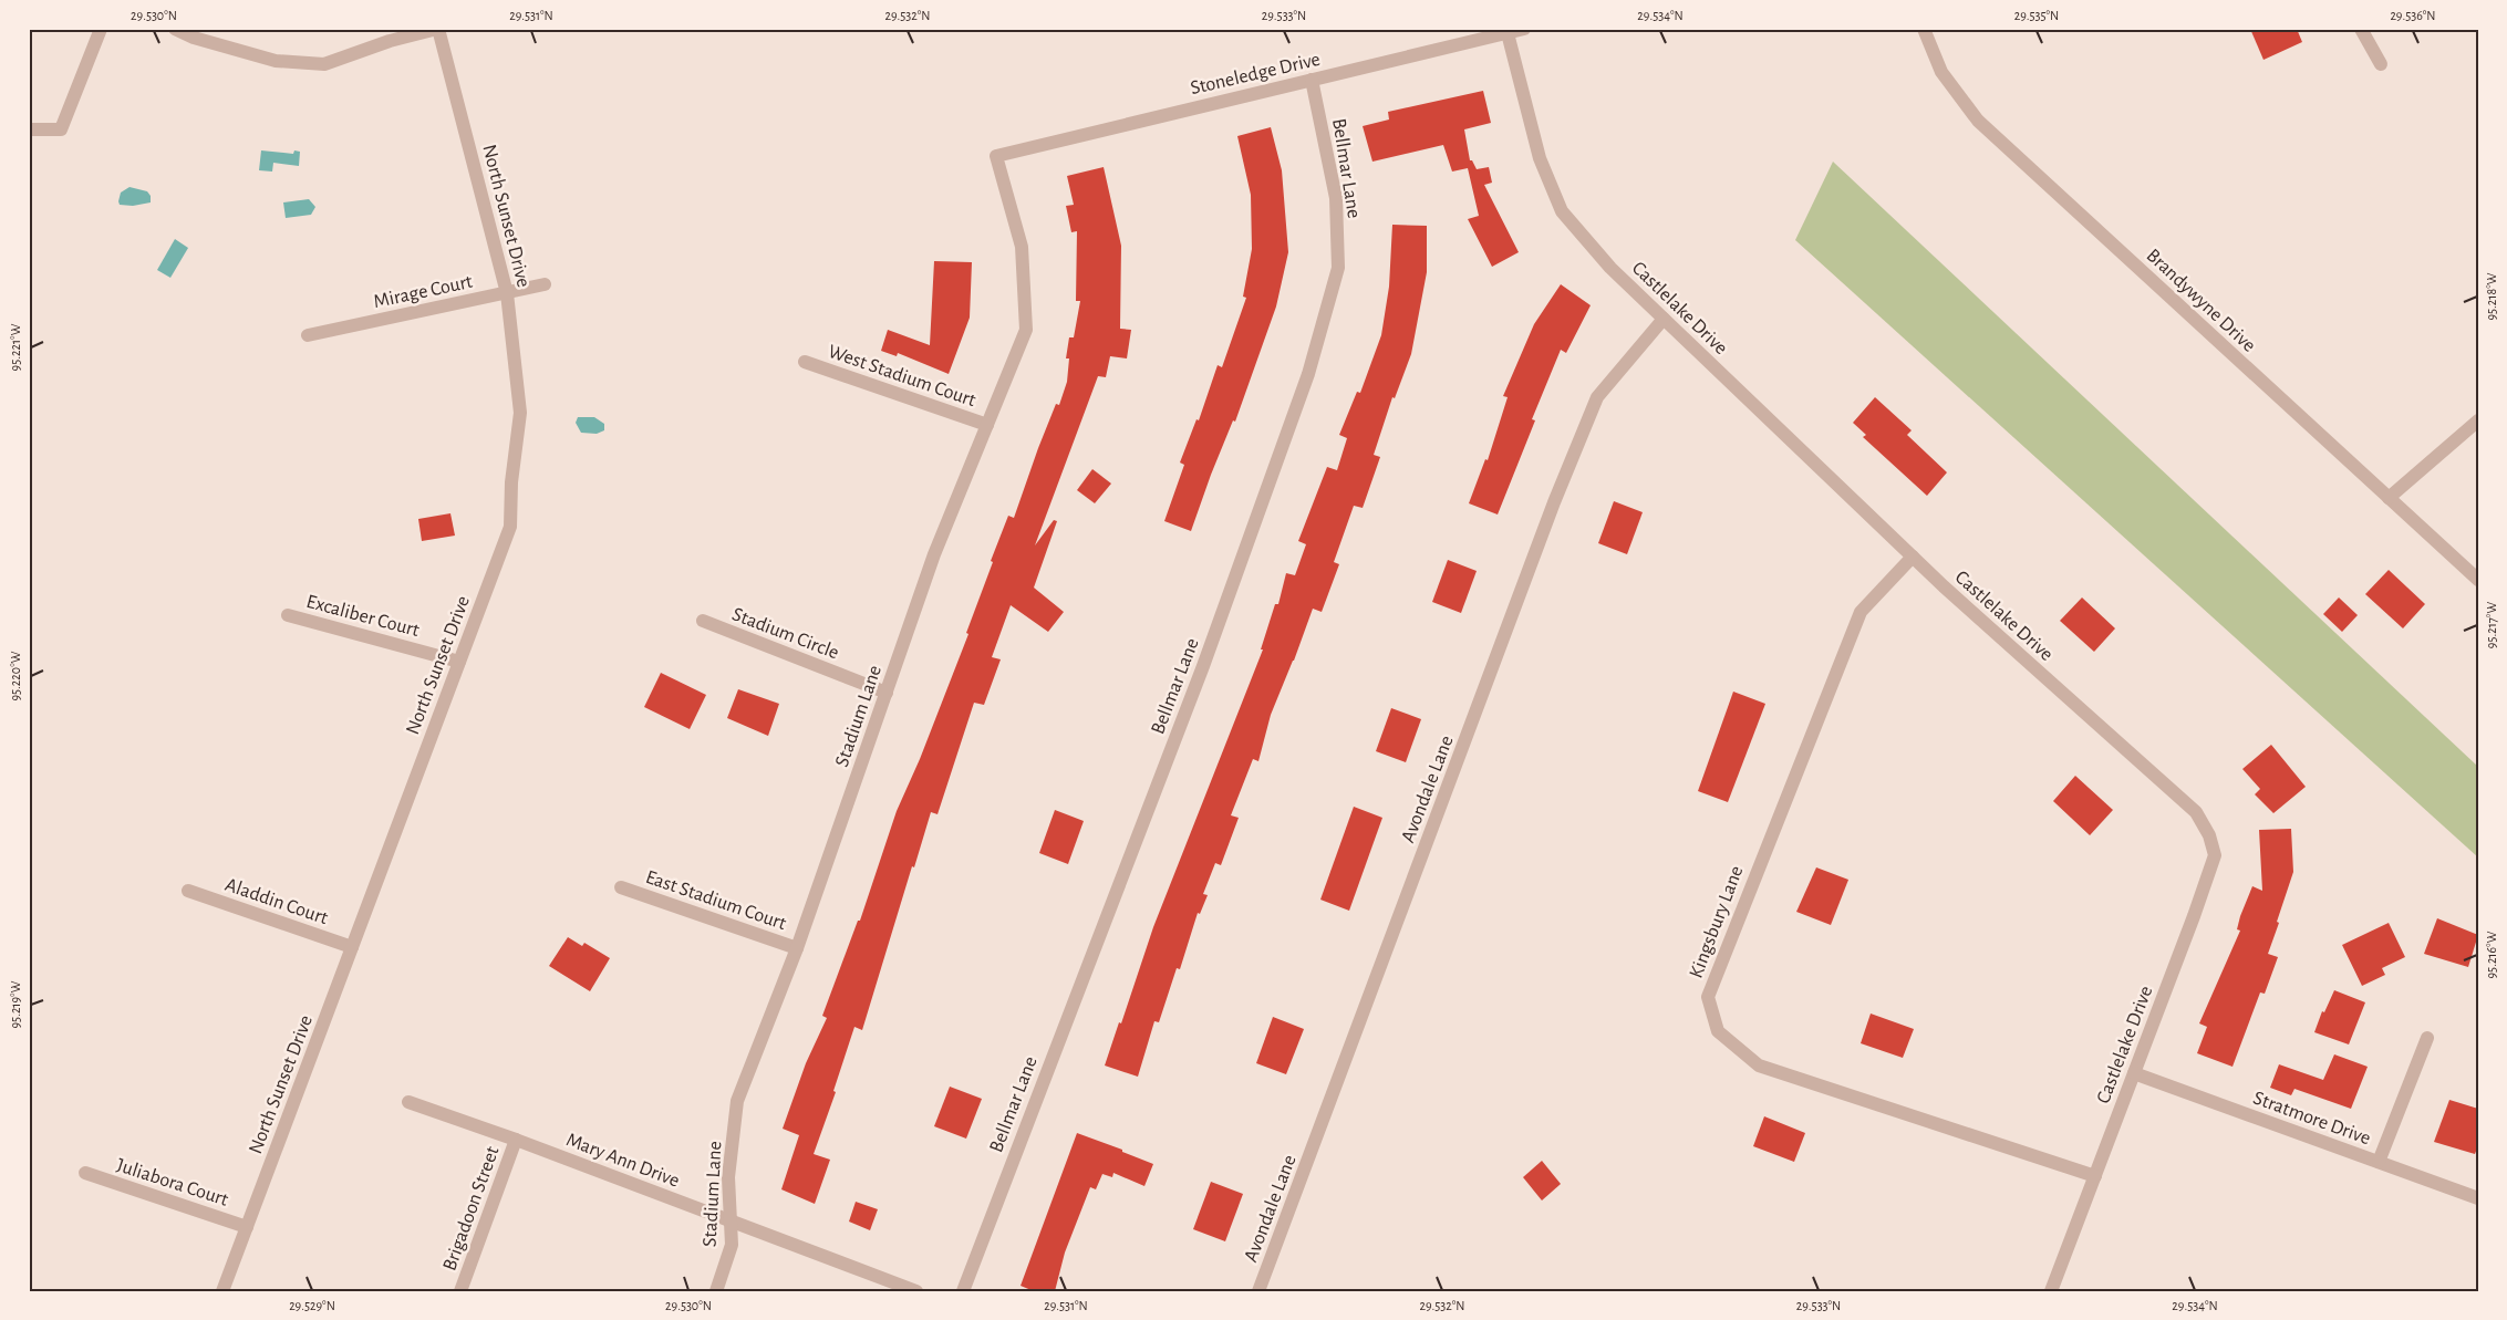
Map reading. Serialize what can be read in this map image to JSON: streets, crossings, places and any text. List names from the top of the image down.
{
  "streets": {
    "street": [
      "Stoneledge Drive",
      "Bellmar Lane",
      "North Sunset Drive",
      "Mirage Court",
      "Brandywyne Drive",
      "Castlelake Drive",
      "West Stadium Court",
      "Excaliber Court",
      "Stadium Circle",
      "Stadium Lane",
      "Avondale Lane",
      "East Stadium Court",
      "Aladdin Court",
      "Kingsbury Lane",
      "Stratmore Drive",
      "Mary Ann Drive",
      "Juliabora Court",
      "Brigadoon Street"
    ]
  },
  "crossings": [
    ["Stoneledge Drive", "Bellmar Lane"],
    ["Stoneledge Drive", "Castlelake Drive"],
    ["Stoneledge Drive", "Stadium Lane"],
    ["North Sunset Drive", "Mirage Court"],
    ["North Sunset Drive", "Excaliber Court"],
    ["North Sunset Drive", "Aladdin Court"],
    ["North Sunset Drive", "Juliabora Court"],
    ["Castlelake Drive", "Avondale Lane"],
    ["Castlelake Drive", "Kingsbury Lane"],
    ["Castlelake Drive", "Stratmore Drive"],
    ["West Stadium Court", "Stadium Lane"],
    ["Stadium Circle", "Stadium Lane"],
    ["Stadium Lane", "East Stadium Court"],
    ["Stadium Lane", "Mary Ann Drive"],
    ["Mary Ann Drive", "Brigadoon Street"]
  ],
  "coordinates": [
    "29.530°N",
    "29.531°N",
    "29.532°N",
    "29.533°N",
    "29.534°N",
    "29.535°N",
    "29.536°N",
    "95.218°W",
    "95.221°W",
    "95.217°W",
    "95.220°W",
    "95.216°W",
    "95.219°W",
    "29.529°N"
  ]
}
